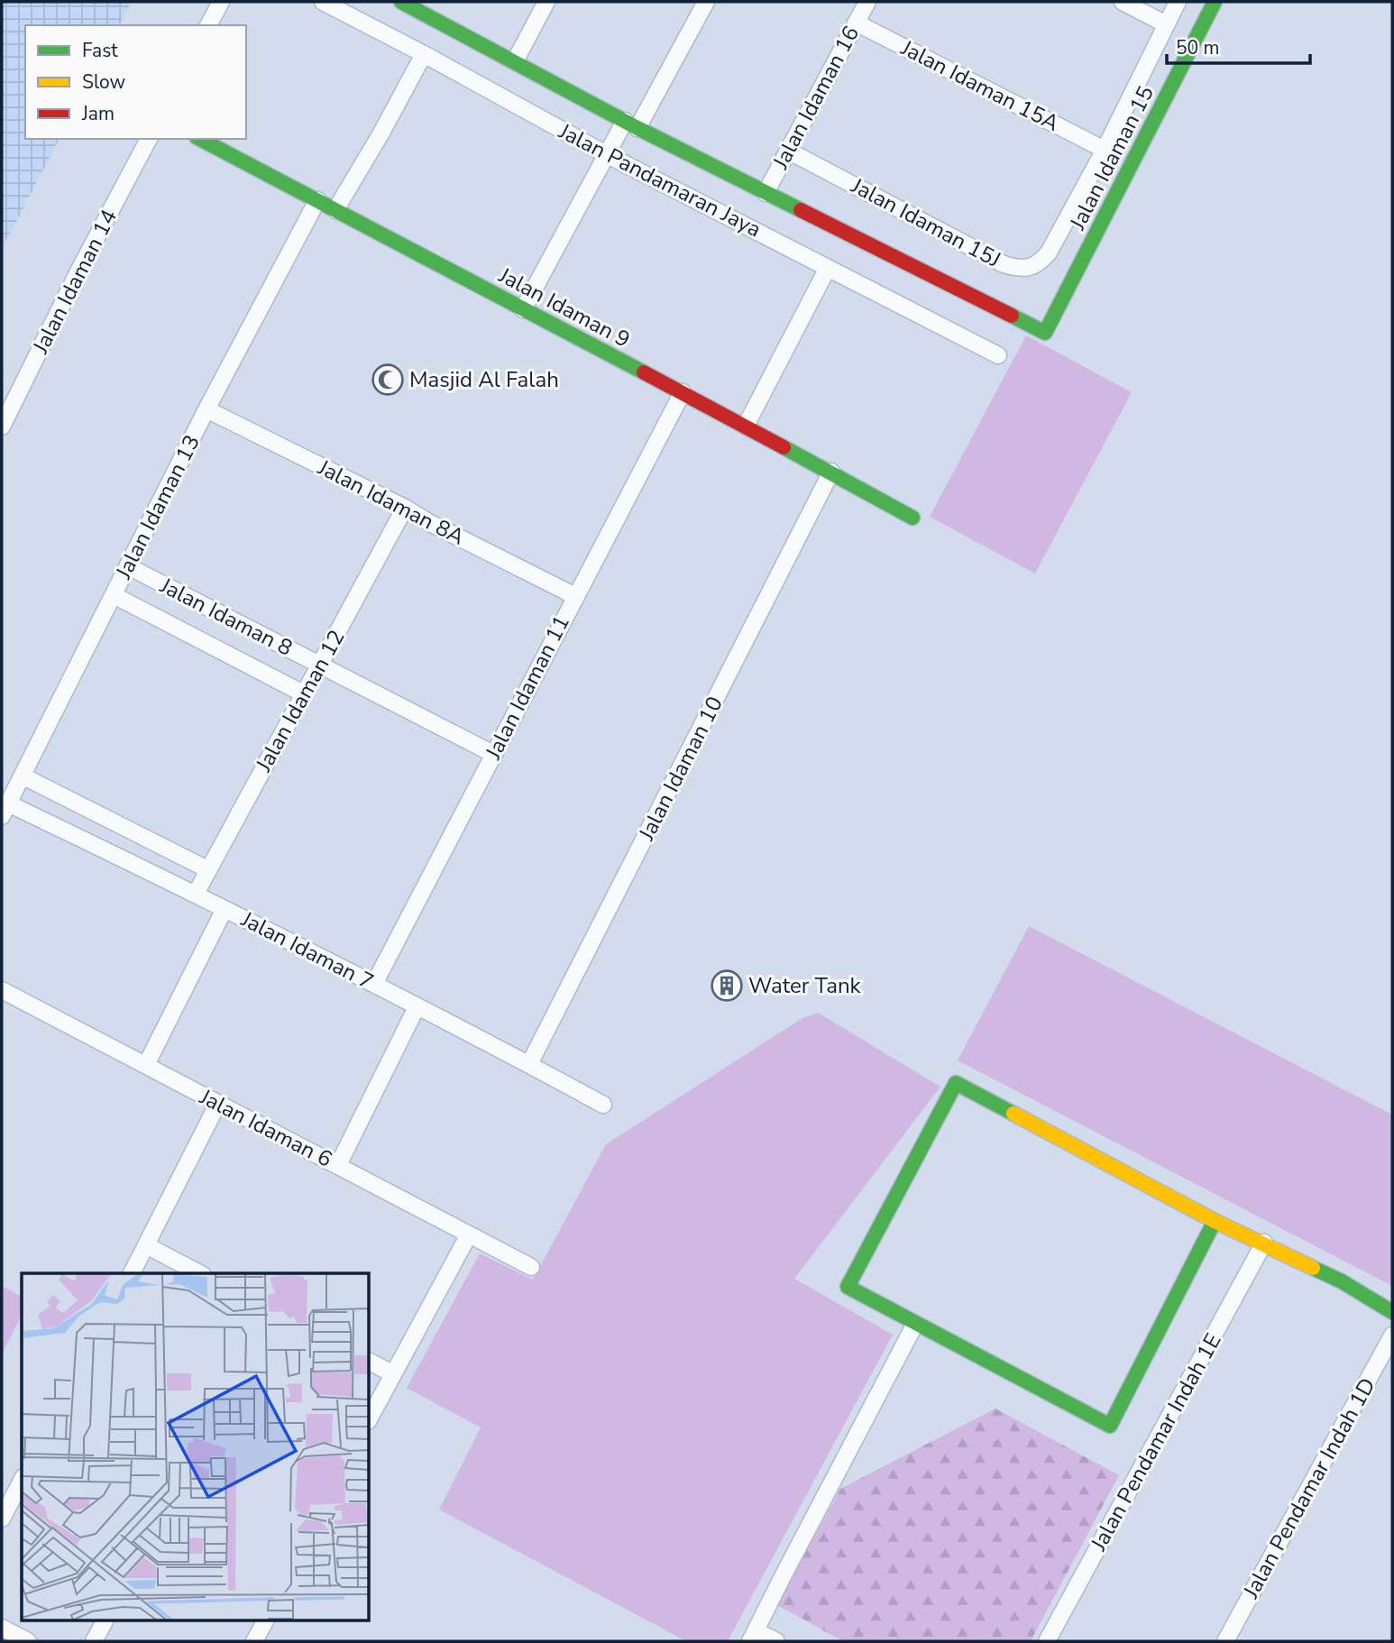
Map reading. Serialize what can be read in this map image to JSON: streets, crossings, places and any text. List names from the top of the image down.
{
  "streets": {
    "street": [
      "Jalan Idaman 15A",
      "Jalan Idaman 16",
      "Jalan Idaman 15",
      "Jalan Pandamaran Jaya",
      "Jalan Idaman 15J",
      "Jalan Idaman 14",
      "Jalan Idaman 9",
      "Jalan Idaman 8A",
      "Jalan Idaman 13",
      "Jalan Idaman 8",
      "Jalan Idaman 11",
      "Jalan Idaman 12",
      "Jalan Idaman 10",
      "Jalan Idaman 7",
      "Jalan Idaman 6",
      "Jalan Pendamar Indah 1E",
      "Jalan Pendamar Indah 1D"
    ]
  },
  "crossings": [
    ["Jalan Idaman 15A", "Jalan Idaman 16"],
    ["Jalan Idaman 15A", "Jalan Idaman 15J"],
    ["Jalan Idaman 16", "Jalan Pandamaran Jaya"],
    ["Jalan Idaman 16", "Jalan Idaman 15J"],
    ["Jalan Idaman 15", "Jalan Pandamaran Jaya"],
    ["Jalan Idaman 9", "Jalan Idaman 13"],
    ["Jalan Idaman 9", "Jalan Idaman 11"],
    ["Jalan Idaman 9", "Jalan Idaman 10"],
    ["Jalan Idaman 8A", "Jalan Idaman 13"],
    ["Jalan Idaman 8A", "Jalan Idaman 11"],
    ["Jalan Idaman 8A", "Jalan Idaman 12"],
    ["Jalan Idaman 13", "Jalan Idaman 8"],
    ["Jalan Idaman 13", "Jalan Idaman 7"],
    ["Jalan Idaman 8", "Jalan Idaman 11"],
    ["Jalan Idaman 8", "Jalan Idaman 12"],
    ["Jalan Idaman 11", "Jalan Idaman 7"],
    ["Jalan Idaman 12", "Jalan Idaman 7"],
    ["Jalan Idaman 10", "Jalan Idaman 7"]
  ],
  "places": {
    "mosque": ["Masjid Al Falah"],
    "building": ["Water Tank"]
  },
  "legend": ["Fast", "Slow", "Jam"],
  "scale_bar": "50 m"
}
